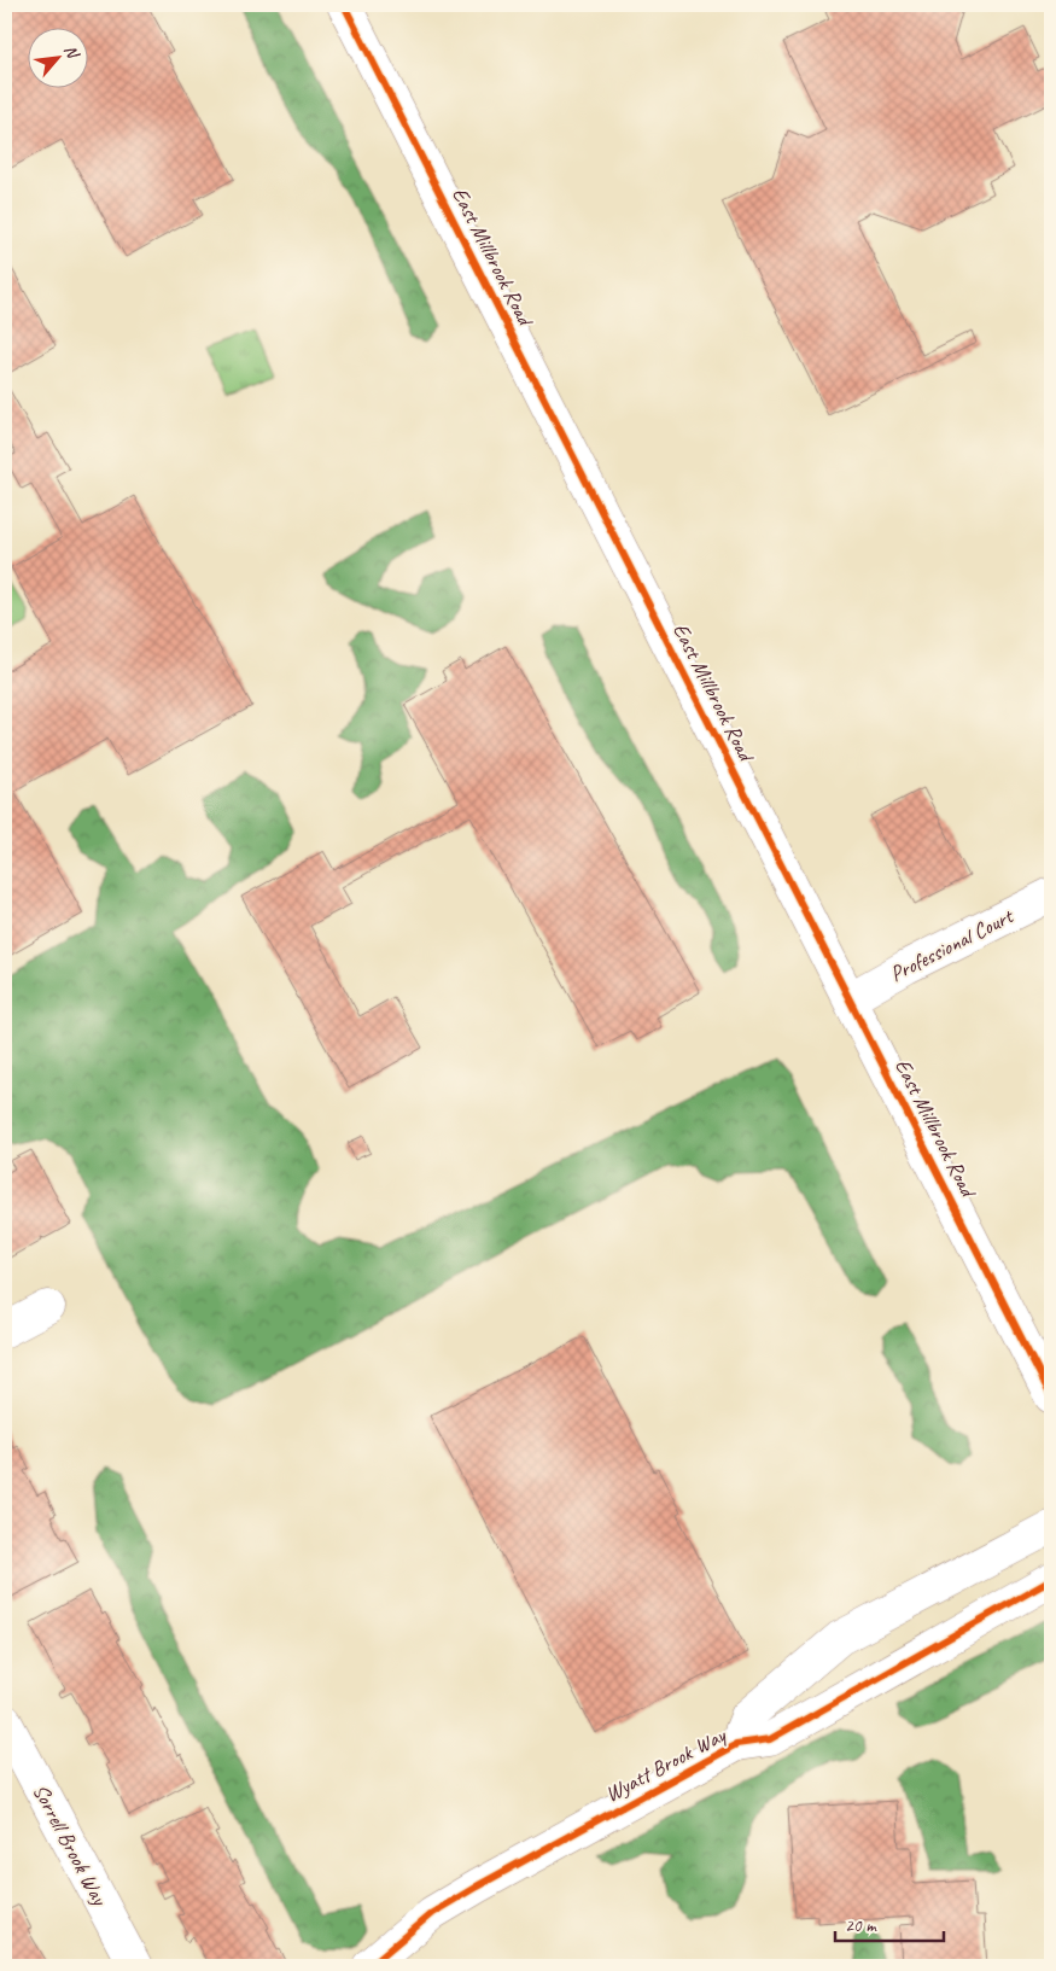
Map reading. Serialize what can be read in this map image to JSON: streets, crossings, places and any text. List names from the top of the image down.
{
  "streets": {
    "street": [
      "East Millbrook Road",
      "Professional Court",
      "Wyatt Brook Way",
      "Sorrell Brook Way"
    ]
  },
  "crossings": [
    ["East Millbrook Road", "Professional Court"]
  ],
  "scale_bar": "20 m",
  "north": "top right"
}
